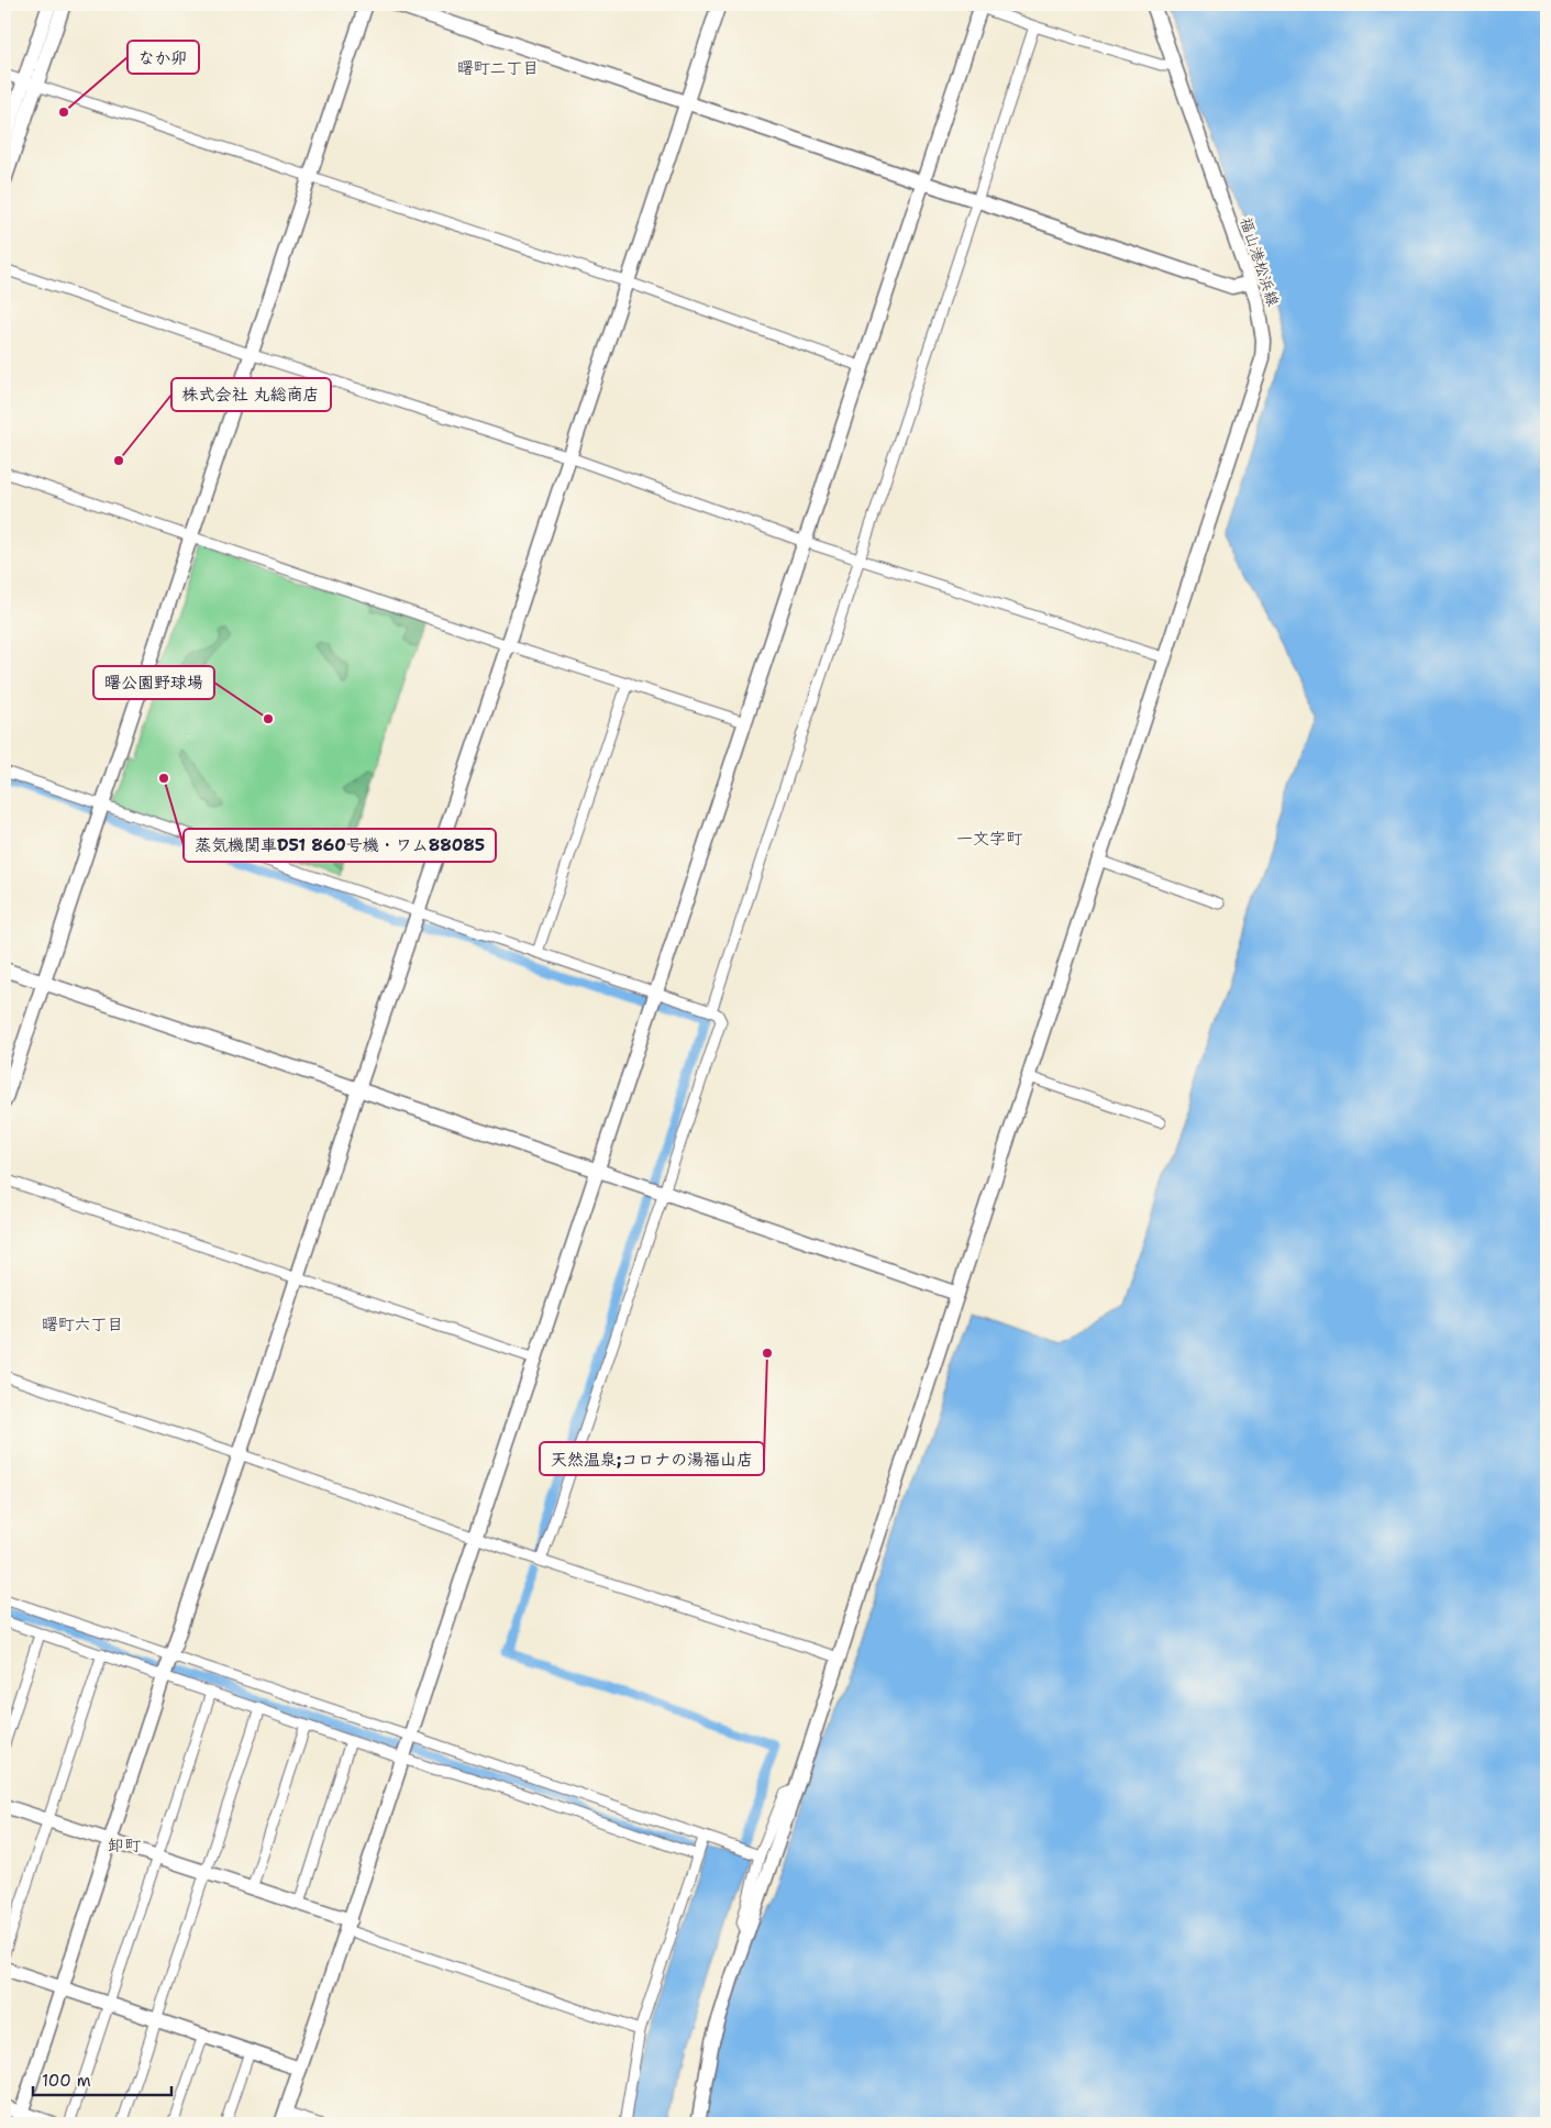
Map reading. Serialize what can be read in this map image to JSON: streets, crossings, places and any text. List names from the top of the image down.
{
  "streets": {
    "street": ["福山港松浜線"]
  },
  "districts": [
    "曙町二丁目",
    "一文字町",
    "曙町六丁目",
    "卸町"
  ],
  "places": [
    "なか卯",
    "株式会社 丸総商店",
    "曙公園野球場",
    "蒸気機関車D51 860号機・ワム88085",
    "天然温泉;コロナの湯福山店"
  ],
  "scale_bar": "100 m"
}
